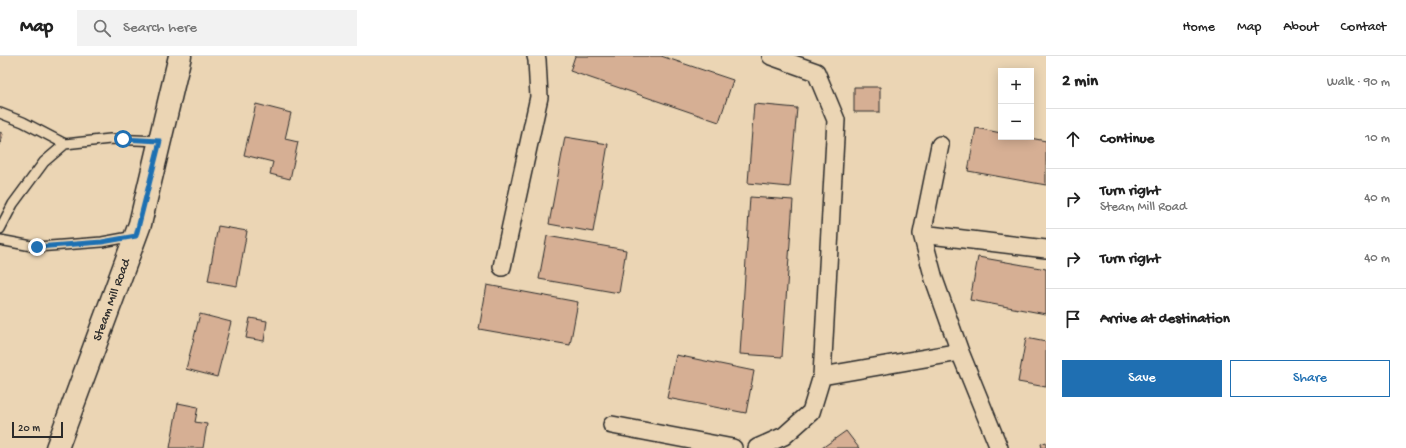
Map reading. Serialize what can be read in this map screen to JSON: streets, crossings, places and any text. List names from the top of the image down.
{
  "streets": {
    "street": ["Steam Mill Road"]
  },
  "scale_bar": "20 m",
  "page": {
    "header": "Map",
    "search": "Search here",
    "nav": [
      "Home",
      "Map",
      "About",
      "Contact"
    ],
    "heading": ["2 min", "Walk · 90 m"],
    "map_buttons": ["+", "−"],
    "list": [
      ["Continue", "10 m"],
      ["Turn right", "Steam Mill Road", "40 m"],
      ["Turn right", "40 m"],
      "Arrive at destination"
    ],
    "buttons": ["Save", "Share"],
    "scale": "20 m"
  }
}
